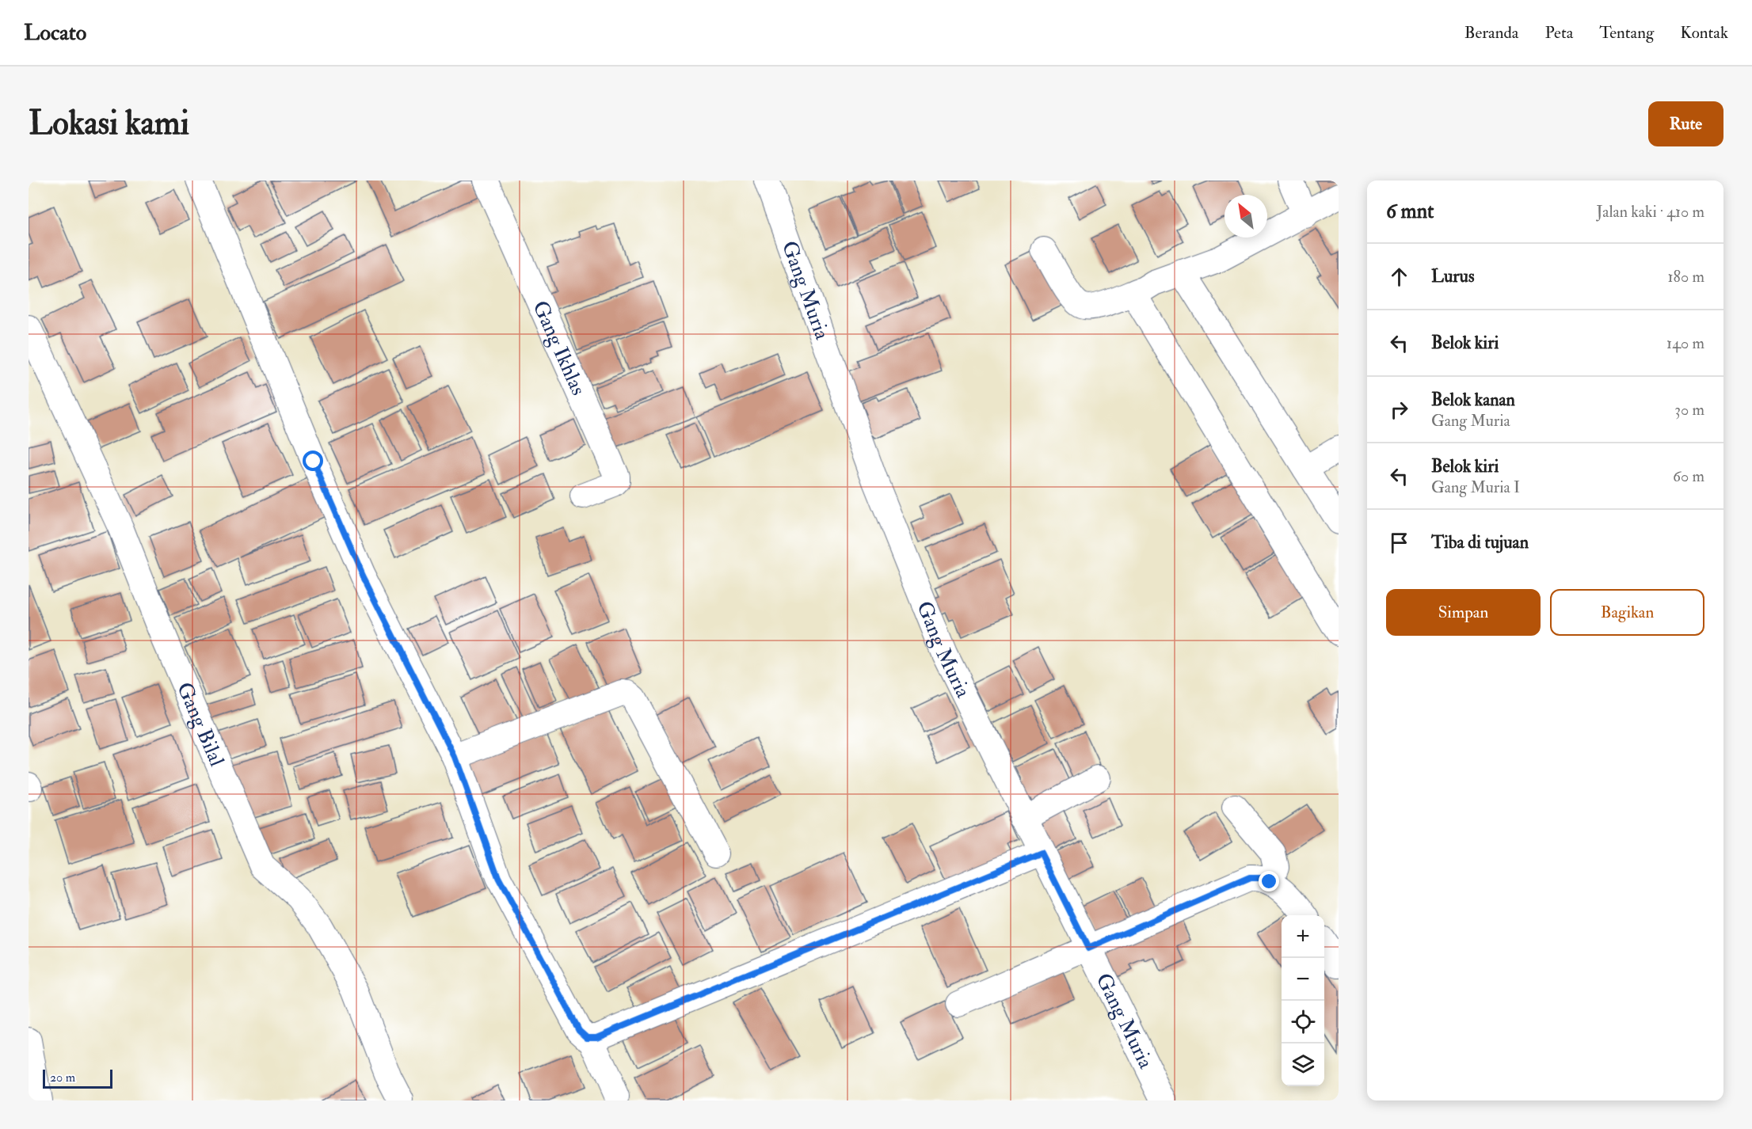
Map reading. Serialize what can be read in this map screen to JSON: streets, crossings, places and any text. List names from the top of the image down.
{
  "streets": {
    "street": ["Gang Muria", "Gang Ikhlas", "Gang Bilal"]
  },
  "scale_bar": "20 m",
  "north": "top left",
  "page": {
    "header": "Locato",
    "nav": [
      "Beranda",
      "Peta",
      "Tentang",
      "Kontak"
    ],
    "buttons": [
      "Rute",
      ["Simpan", "Bagikan"]
    ],
    "title": "Lokasi kami",
    "heading": ["6 mnt", "Jalan kaki · 410 m"],
    "list": [
      ["Lurus", "180 m"],
      ["Belok kiri", "140 m"],
      ["Belok kanan", "Gang Muria", "30 m"],
      ["Belok kiri", "Gang Muria I", "60 m"],
      "Tiba di tujuan"
    ],
    "map_buttons": ["+", "−"],
    "scale": "20 m"
  }
}
